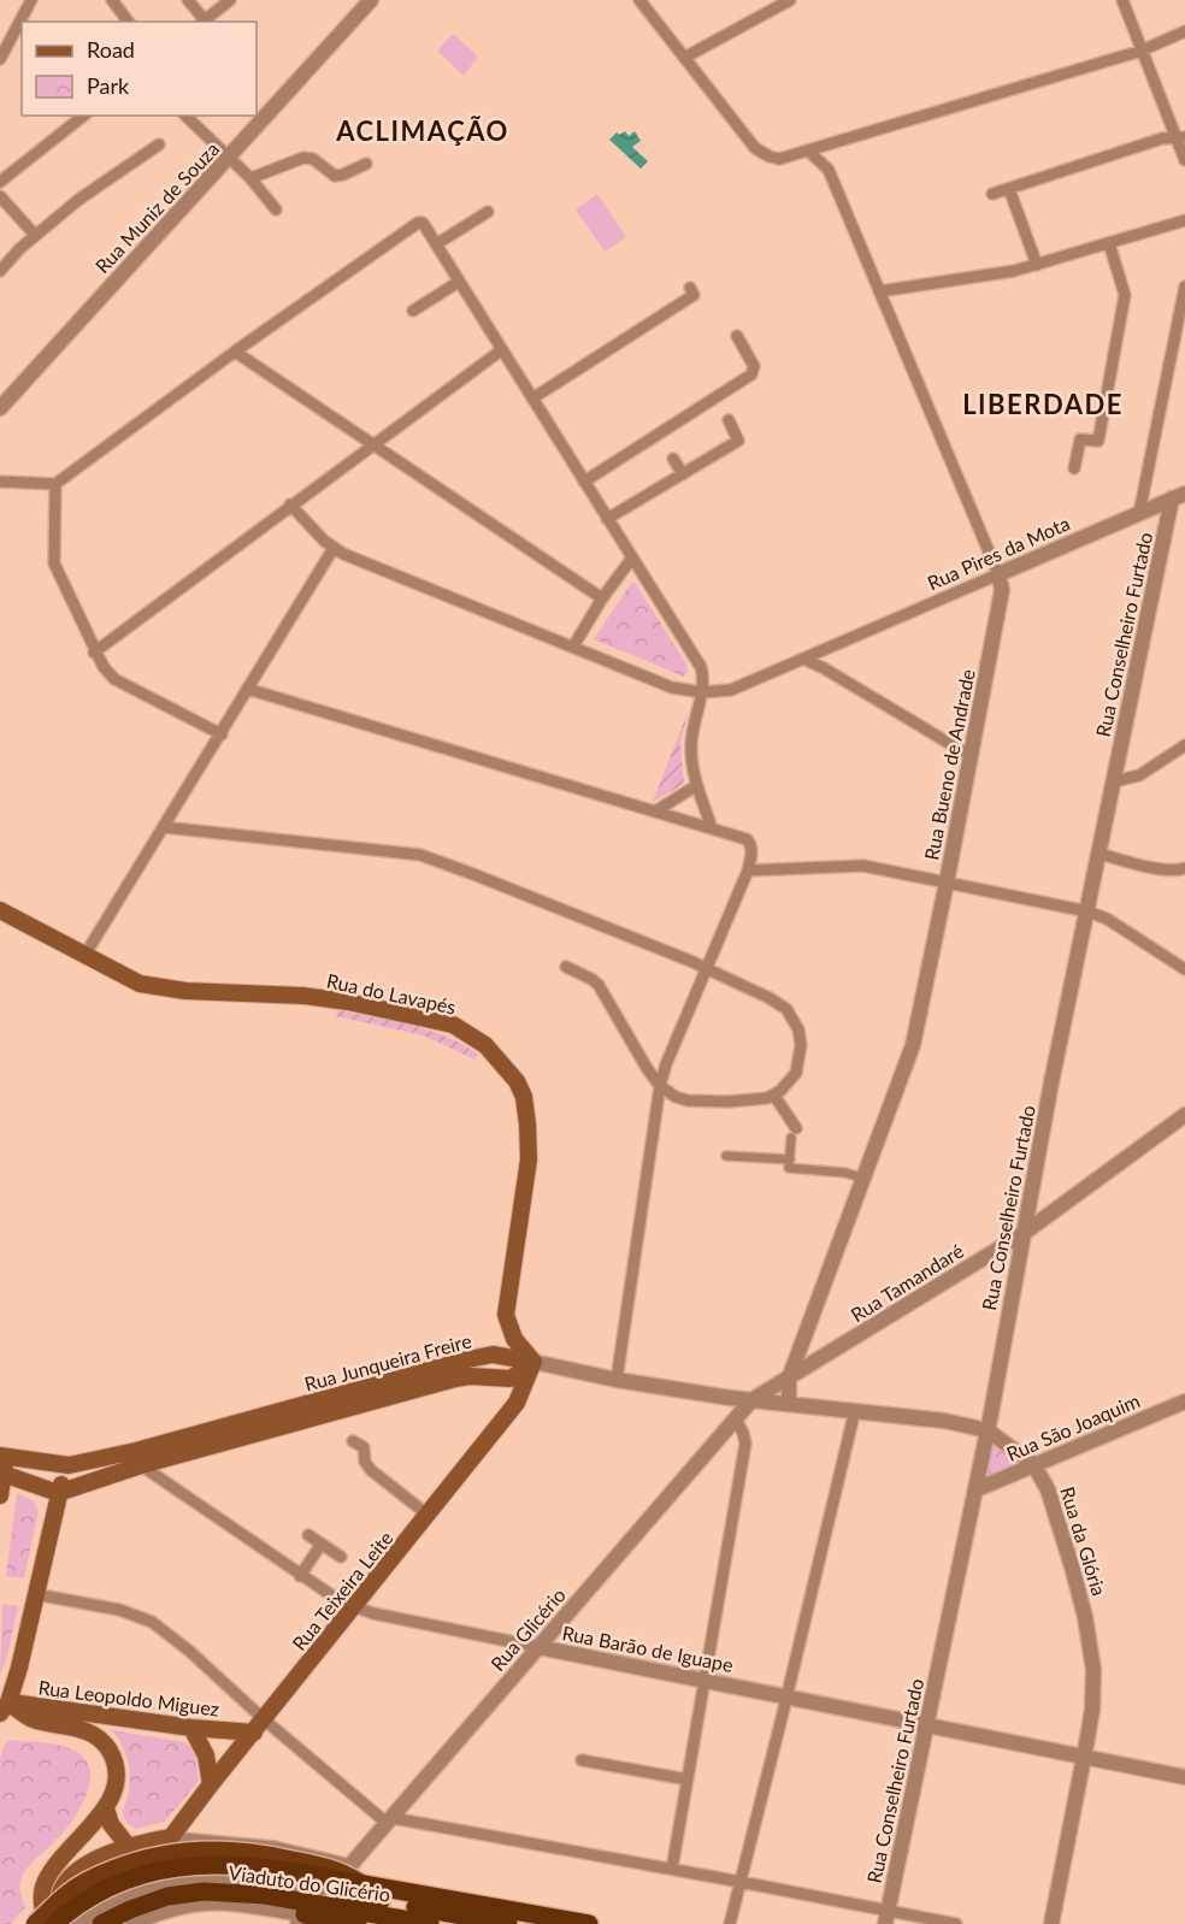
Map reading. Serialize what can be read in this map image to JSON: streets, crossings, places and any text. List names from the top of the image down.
{
  "streets": {
    "highway": ["Viaduto do Glicério"],
    "main road": [
      "Rua do Lavapés",
      "Rua Junqueira Freire",
      "Rua Teixeira Leite",
      "Rua Leopoldo Miguez"
    ],
    "street": [
      "Rua Muniz de Souza",
      "Rua Pires da Mota",
      "Rua Conselheiro Furtado",
      "Rua Bueno de Andrade",
      "Rua Tamandaré",
      "Rua São Joaquim",
      "Rua da Glória",
      "Rua Glicério",
      "Rua Barão de Iguape"
    ]
  },
  "crossings": [
    ["Rua Pires da Mota", "Rua Conselheiro Furtado"],
    ["Rua Pires da Mota", "Rua Bueno de Andrade"],
    ["Rua Conselheiro Furtado", "Rua Tamandaré"],
    ["Rua Conselheiro Furtado", "Rua São Joaquim"],
    ["Rua Conselheiro Furtado", "Rua da Glória"],
    ["Rua Conselheiro Furtado", "Rua Barão de Iguape"],
    ["Rua Bueno de Andrade", "Rua Tamandaré"],
    ["Rua Bueno de Andrade", "Rua da Glória"],
    ["Rua do Lavapés", "Rua Junqueira Freire"],
    ["Rua do Lavapés", "Rua Teixeira Leite"],
    ["Rua Tamandaré", "Rua da Glória"],
    ["Rua Tamandaré", "Rua Glicério"],
    ["Rua Junqueira Freire", "Rua Teixeira Leite"],
    ["Rua Junqueira Freire", "Rua Barão de Iguape"],
    ["Rua São Joaquim", "Rua da Glória"],
    ["Rua da Glória", "Rua Glicério"],
    ["Rua da Glória", "Rua Barão de Iguape"],
    ["Rua Teixeira Leite", "Rua Barão de Iguape"],
    ["Rua Teixeira Leite", "Rua Leopoldo Miguez"],
    ["Rua Glicério", "Rua Barão de Iguape"],
    ["Rua Glicério", "Viaduto do Glicério"]
  ],
  "districts": ["ACLIMAÇÃO", "LIBERDADE"],
  "legend": ["Road", "Park"]
}
